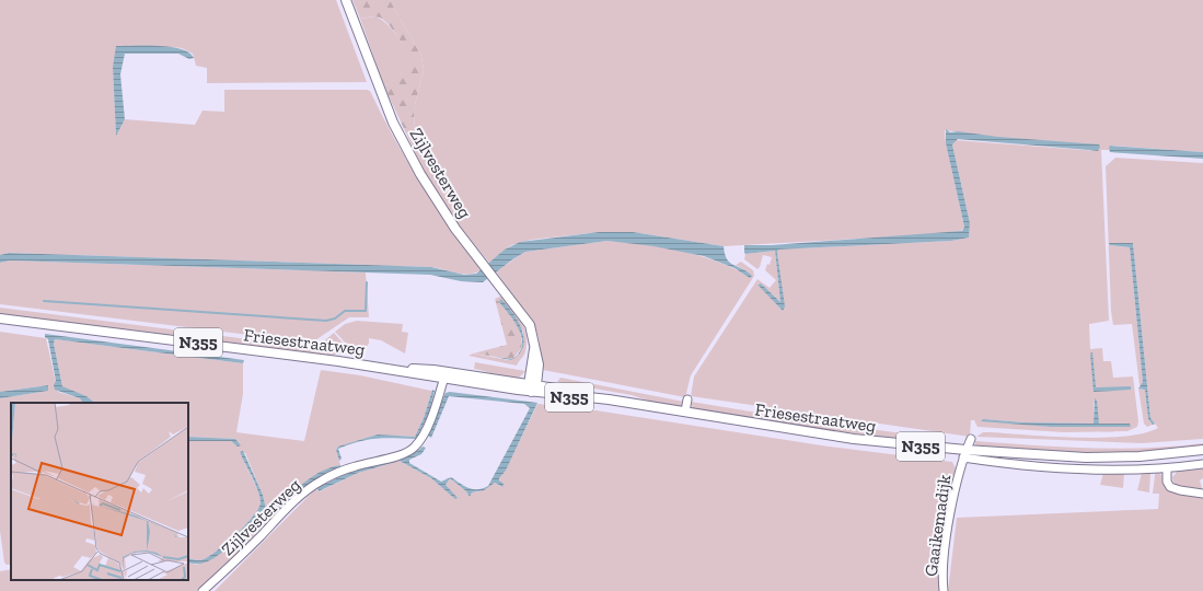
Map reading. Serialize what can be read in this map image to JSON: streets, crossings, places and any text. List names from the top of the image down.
{
  "streets": {
    "main road": ["Zijlvesterweg", "Friesestraatweg", "N355"],
    "street": ["Gaaikemadijk"]
  },
  "crossings": [
    ["Zijlvesterweg", "Friesestraatweg"],
    ["Friesestraatweg", "Gaaikemadijk"]
  ]
}
